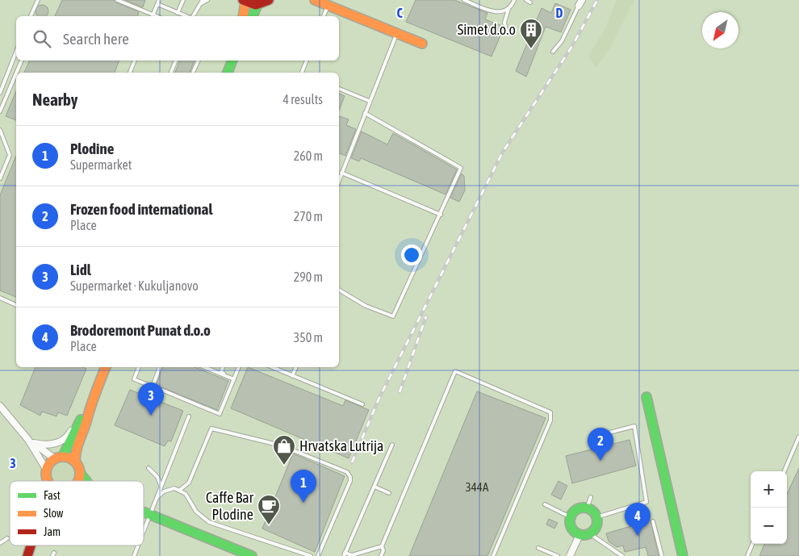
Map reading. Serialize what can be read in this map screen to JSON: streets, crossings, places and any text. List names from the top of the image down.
{
  "places": {
    "building": ["Simet d.o.o"],
    "shop": ["Hrvatska Lutrija"],
    "cafe": ["Caffe Bar Plodine"]
  },
  "house_numbers": ["344A"],
  "legend": ["Fast", "Slow", "Jam"],
  "north": "bottom left",
  "page": {
    "search": "Search here",
    "heading": ["Nearby", "4 results"],
    "list": [
      {
        "mark": "1",
        "name": "Plodine",
        "note": "Supermarket",
        "value": "260 m"
      },
      {
        "mark": "2",
        "name": "Frozen food international",
        "note": "Place",
        "value": "270 m"
      },
      {
        "mark": "3",
        "name": "Lidl",
        "note": "Supermarket · Kukuljanovo",
        "value": "290 m"
      },
      {
        "mark": "4",
        "name": "Brodoremont Punat d.o.o",
        "note": "Place",
        "value": "350 m"
      }
    ],
    "pins": [
      "3",
      "2",
      "1",
      "4"
    ],
    "map_buttons": ["+", "−"]
  },
  "grid": {
    "columns": ["C", "D"],
    "rows": ["3"]
  }
}
